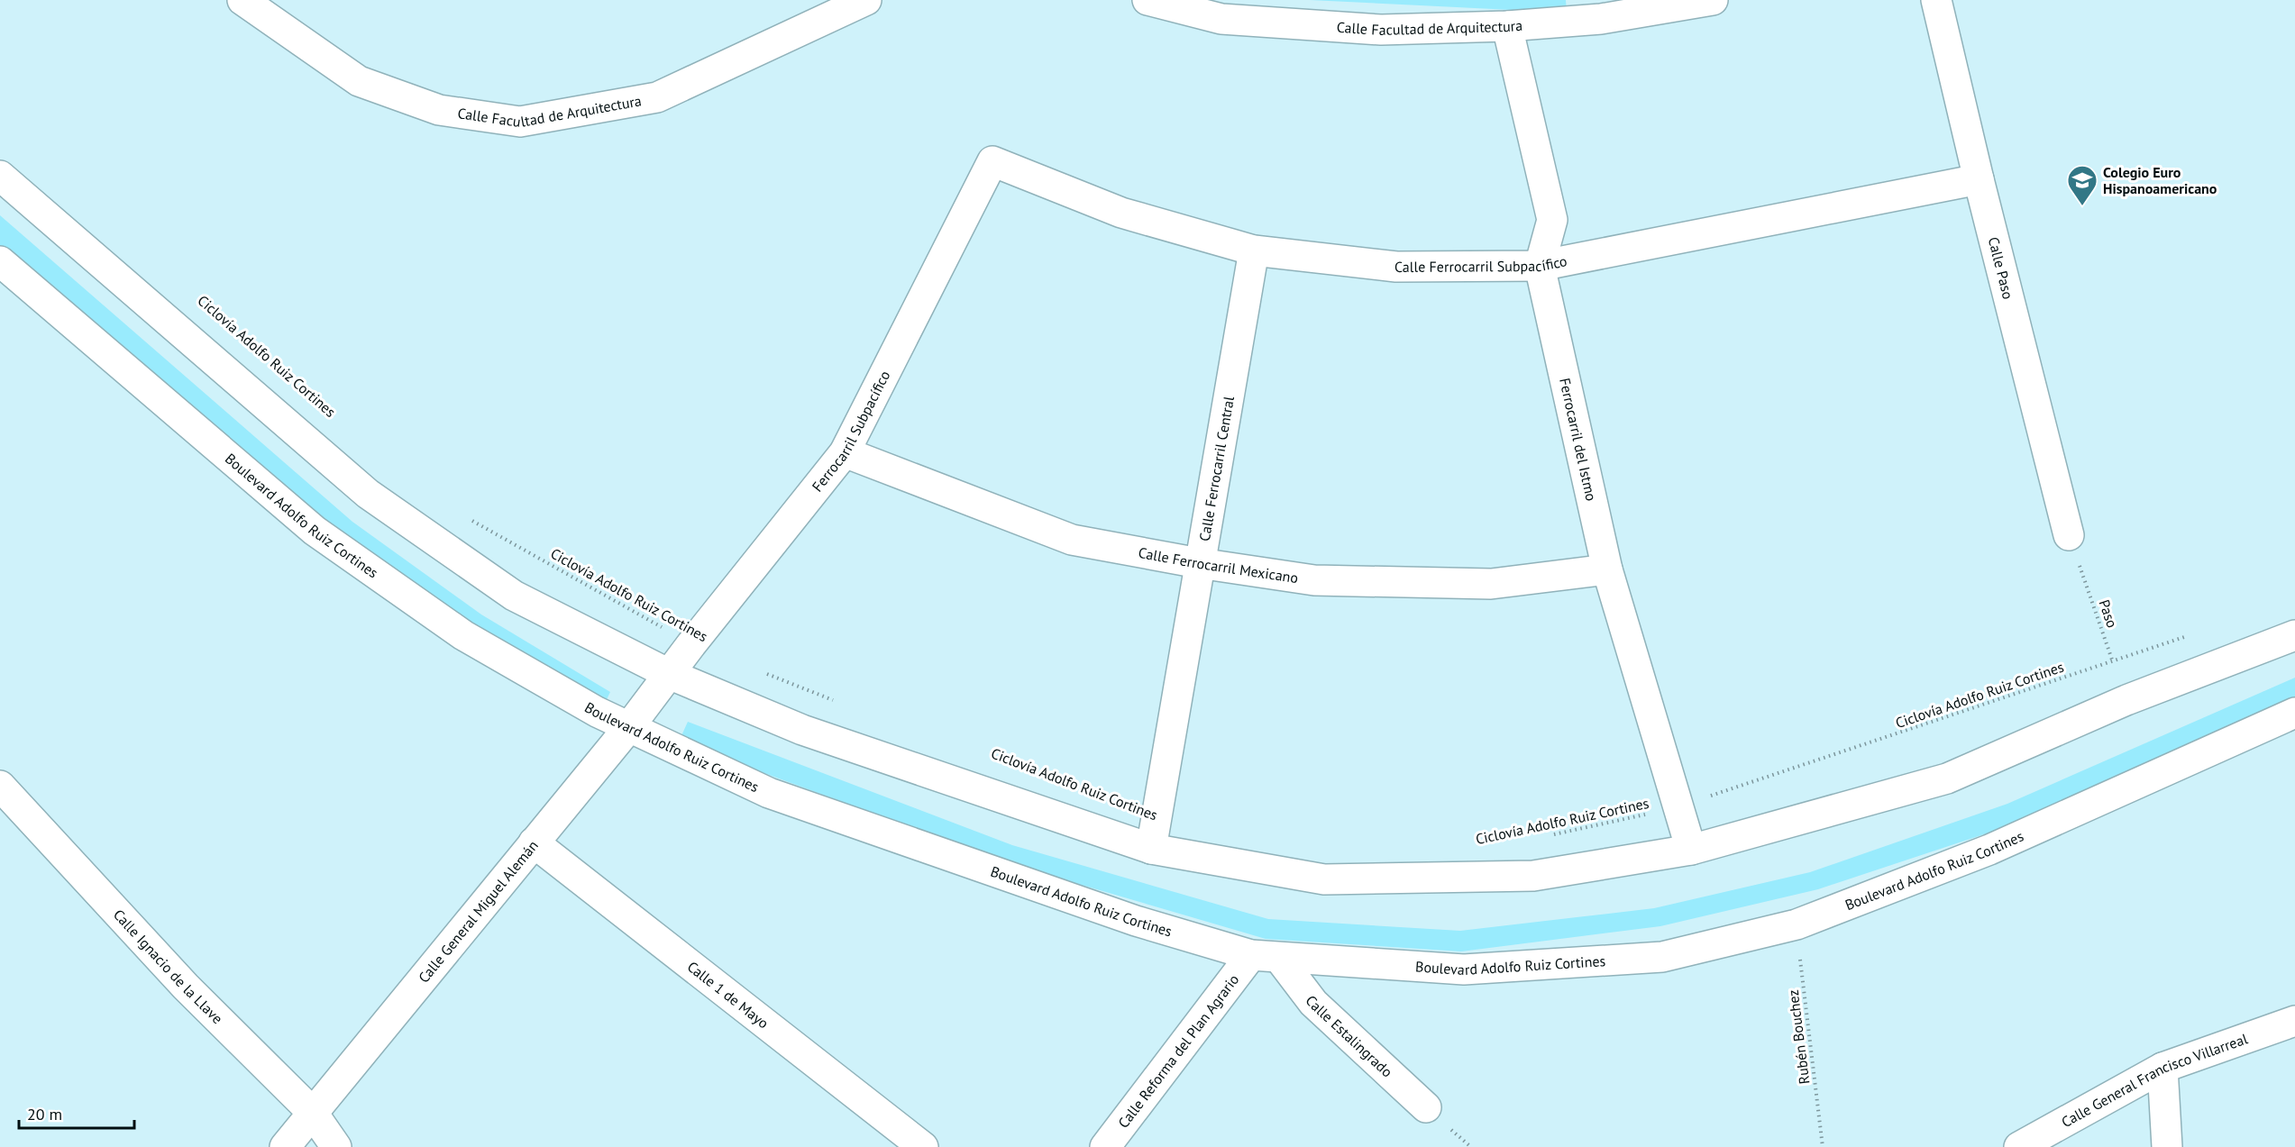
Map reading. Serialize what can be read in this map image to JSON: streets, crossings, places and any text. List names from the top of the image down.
{
  "streets": {
    "street": [
      "Calle Facultad de Arquitectura",
      "Calle Ferrocarril Subpacífico",
      "Calle Paso",
      "Ferrocarril Subpacífico",
      "Ferrocarril del Istmo",
      "Calle Ferrocarril Central",
      "Boulevard Adolfo Ruiz Cortines",
      "Calle Ferrocarril Mexicano",
      "Calle General Miguel Alemán",
      "Calle Ignacio de la Llave",
      "Calle 1 de Mayo",
      "Calle Estalingrado",
      "Calle Reforma del Plan Agrario",
      "Calle General Francisco Villarreal"
    ],
    "path": ["Ciclovía Adolfo Ruiz Cortines", "Paso", "Rubén Bouchez"]
  },
  "crossings": [
    ["Calle Facultad de Arquitectura", "Ferrocarril del Istmo"],
    ["Calle Ferrocarril Subpacífico", "Calle Paso"],
    ["Calle Ferrocarril Subpacífico", "Ferrocarril Subpacífico"],
    ["Calle Ferrocarril Subpacífico", "Ferrocarril del Istmo"],
    ["Calle Ferrocarril Subpacífico", "Calle Ferrocarril Central"],
    ["Calle Paso", "Paso"],
    ["Ciclovía Adolfo Ruiz Cortines", "Ferrocarril Subpacífico"],
    ["Ciclovía Adolfo Ruiz Cortines", "Ferrocarril del Istmo"],
    ["Ciclovía Adolfo Ruiz Cortines", "Paso"],
    ["Ferrocarril Subpacífico", "Calle Ferrocarril Mexicano"],
    ["Ferrocarril Subpacífico", "Calle General Miguel Alemán"],
    ["Ferrocarril del Istmo", "Calle Ferrocarril Mexicano"],
    ["Calle Ferrocarril Central", "Calle Ferrocarril Mexicano"],
    ["Boulevard Adolfo Ruiz Cortines", "Calle General Miguel Alemán"],
    ["Boulevard Adolfo Ruiz Cortines", "Calle Estalingrado"],
    ["Boulevard Adolfo Ruiz Cortines", "Rubén Bouchez"],
    ["Boulevard Adolfo Ruiz Cortines", "Calle Reforma del Plan Agrario"],
    ["Calle General Miguel Alemán", "Calle Ignacio de la Llave"],
    ["Calle General Miguel Alemán", "Calle 1 de Mayo"],
    ["Calle Estalingrado", "Calle Reforma del Plan Agrario"]
  ],
  "places": {
    "school or university": ["Colegio Euro Hispanoamericano"]
  },
  "scale_bar": "20 m"
}
